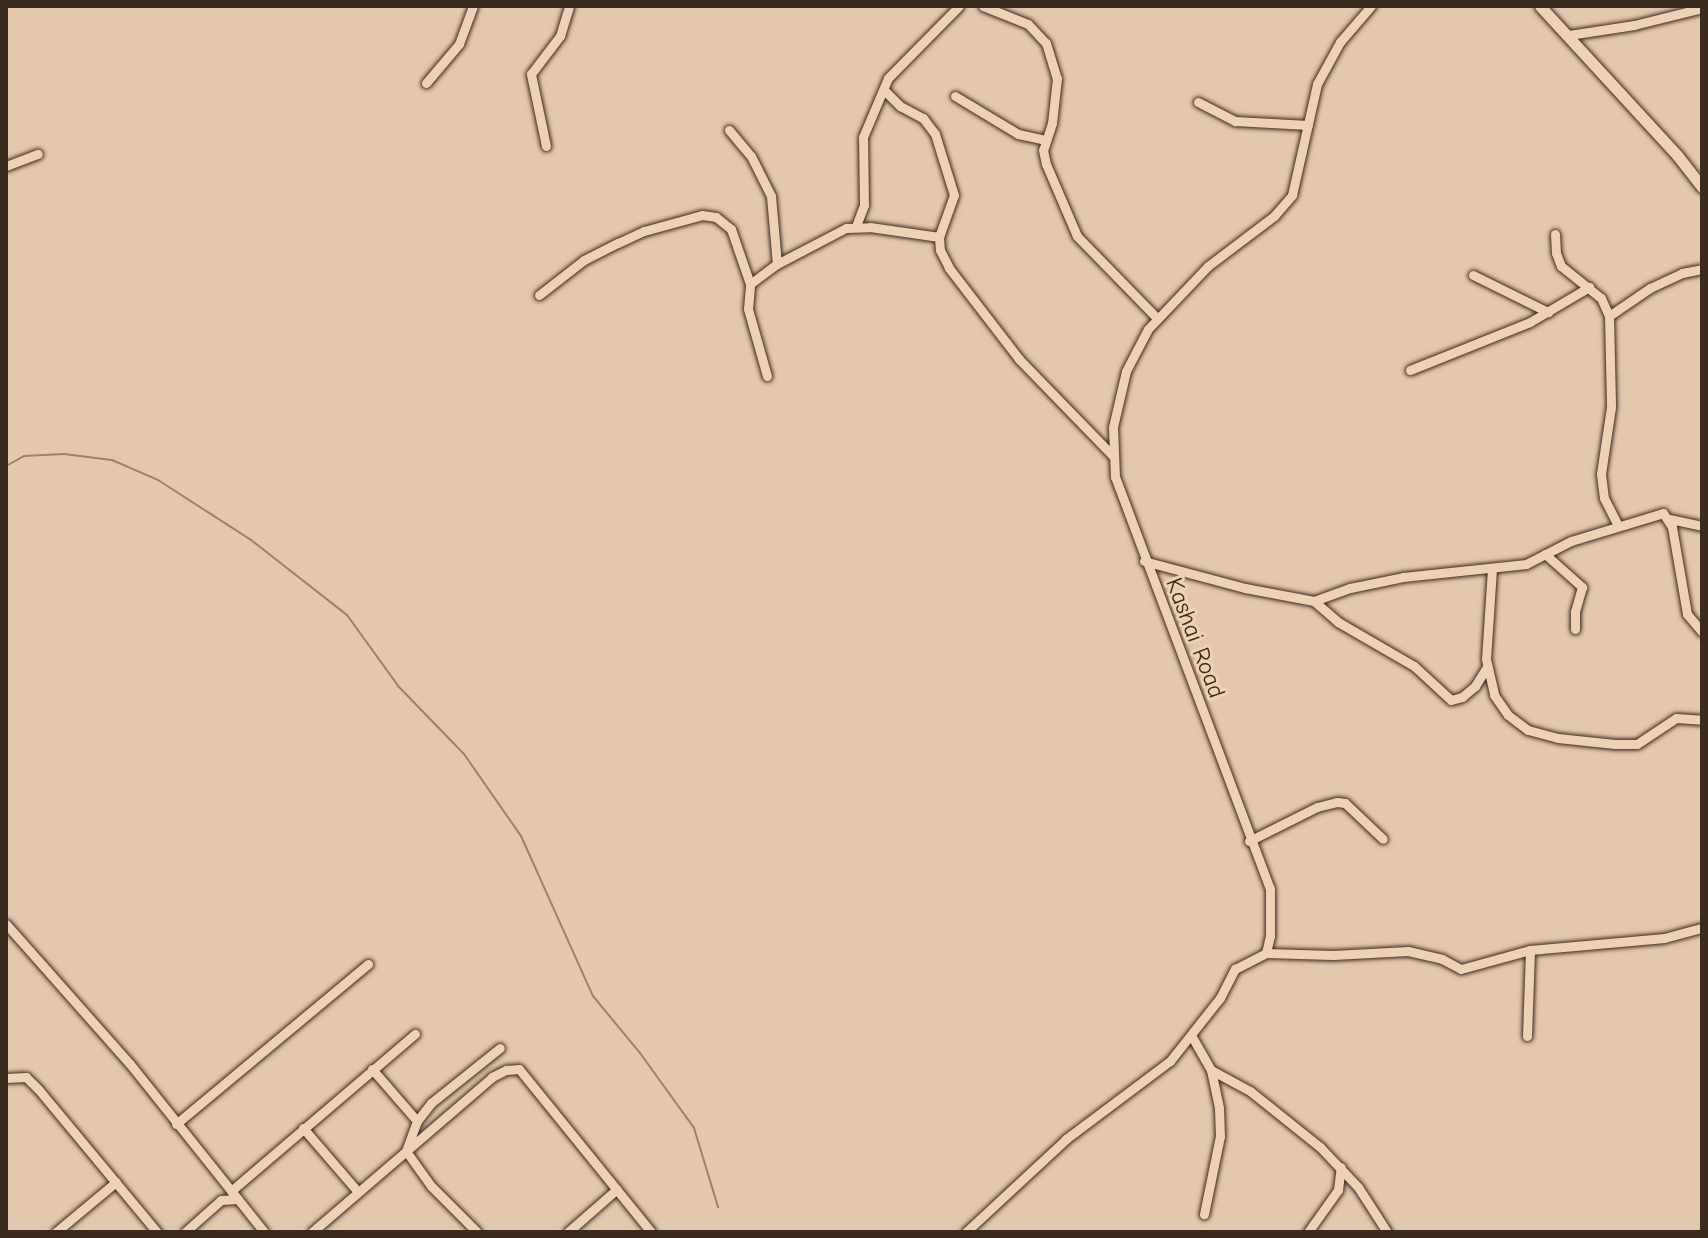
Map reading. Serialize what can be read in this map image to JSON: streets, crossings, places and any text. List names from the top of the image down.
{
  "streets": {
    "street": ["Kashai Road"]
  }
}
